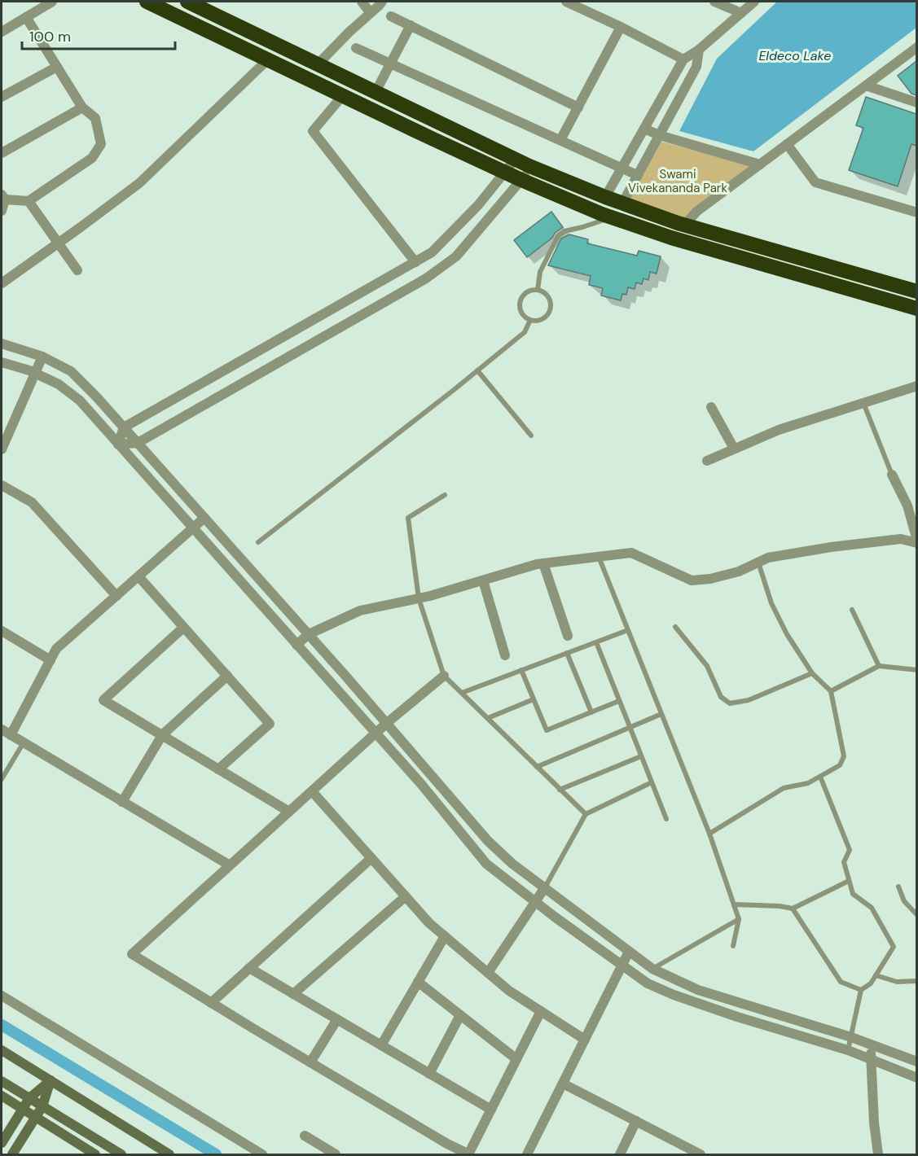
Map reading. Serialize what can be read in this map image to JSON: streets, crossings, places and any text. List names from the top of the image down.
{
  "water": ["Eldeco Lake"],
  "parks": ["Swami Vivekananda Park"],
  "scale_bar": "100 m"
}
